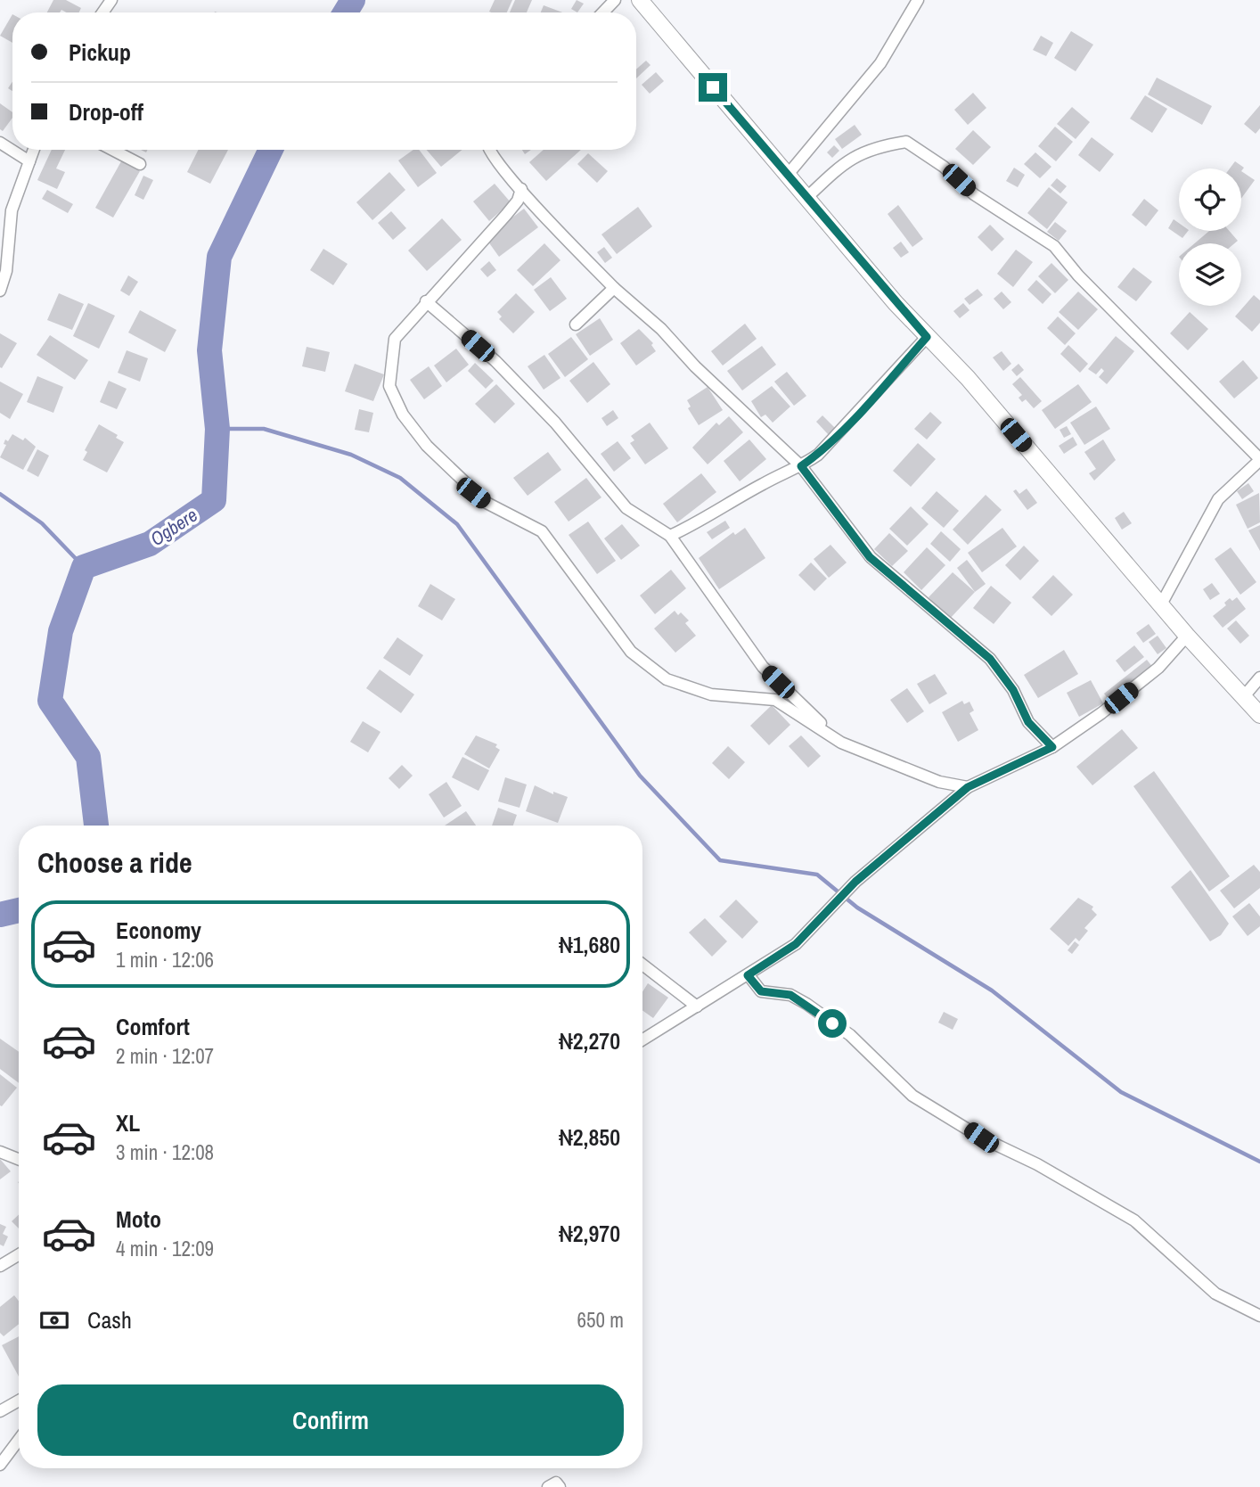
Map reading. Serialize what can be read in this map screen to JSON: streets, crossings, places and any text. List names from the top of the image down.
{
  "water": ["Ogbere"],
  "page": {
    "banner": ["Pickup", "Drop-off"],
    "heading": "Choose a ride",
    "list": [
      {
        "name": "Economy",
        "note": "1 min · 12:06",
        "value": "₦1,680"
      },
      {
        "name": "Comfort",
        "note": "2 min · 12:07",
        "value": "₦2,270"
      },
      {
        "name": "XL",
        "note": "3 min · 12:08",
        "value": "₦2,850"
      },
      {
        "name": "Moto",
        "note": "4 min · 12:09",
        "value": "₦2,970"
      }
    ],
    "pay": ["Cash", "650 m"],
    "buttons": "Confirm"
  }
}
